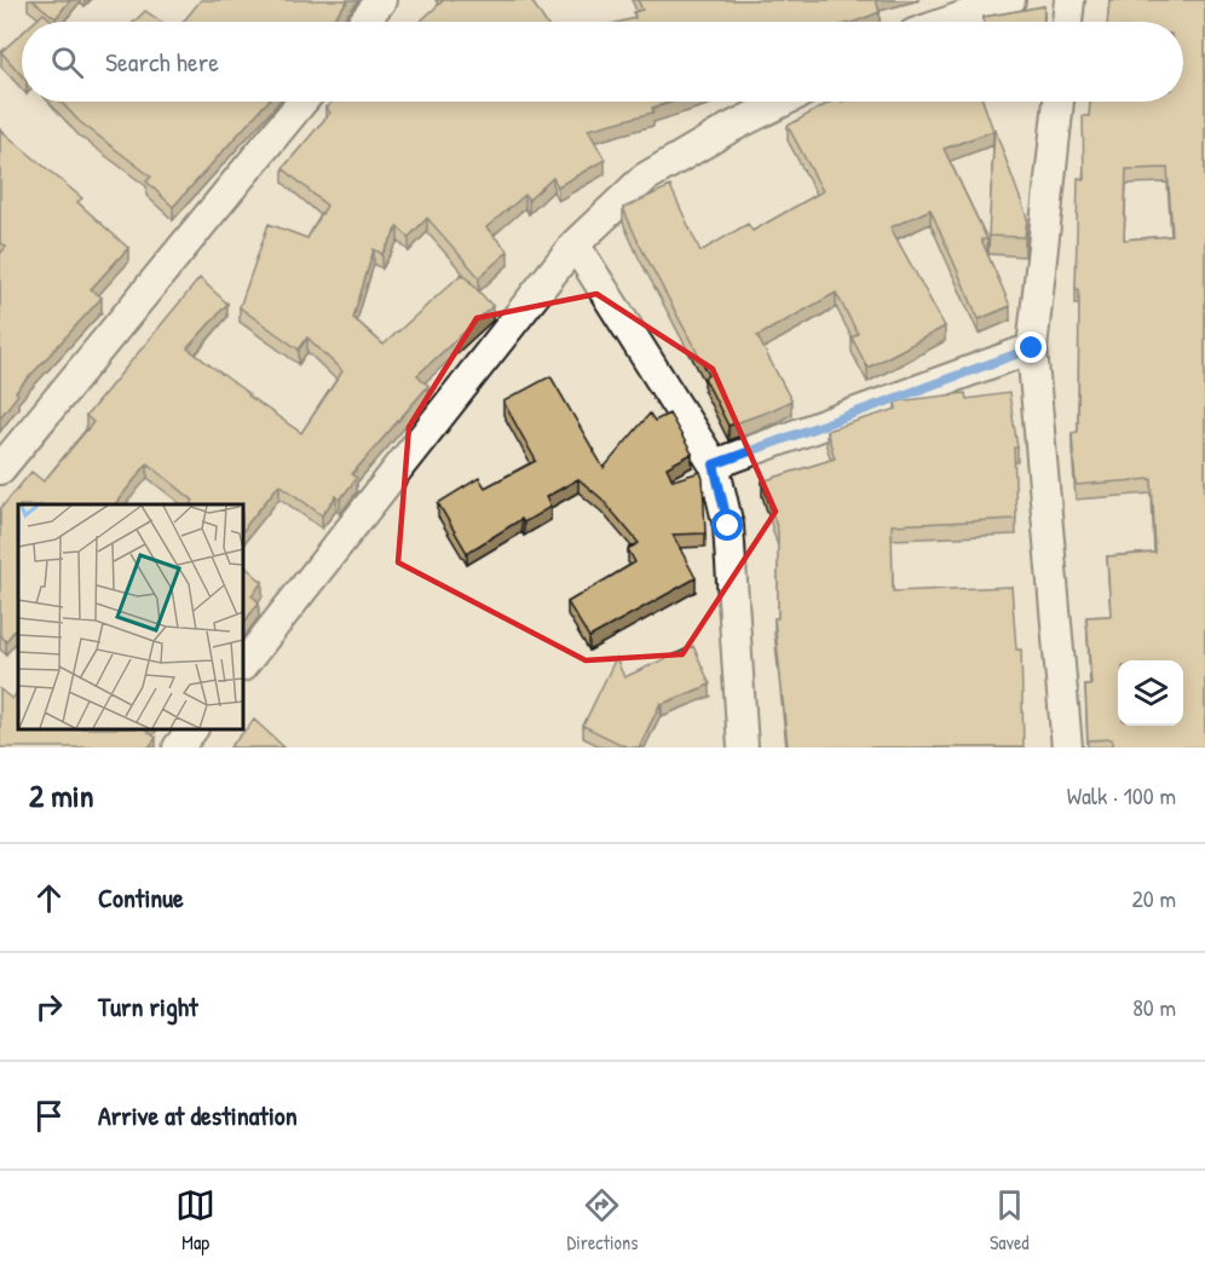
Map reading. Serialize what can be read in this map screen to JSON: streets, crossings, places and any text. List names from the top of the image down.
{
  "page": {
    "search": "Search here",
    "heading": ["2 min", "Walk · 100 m"],
    "list": [
      ["Continue", "20 m"],
      ["Turn right", "80 m"],
      "Arrive at destination"
    ],
    "nav": ["Map", "Directions", "Saved"]
  }
}
